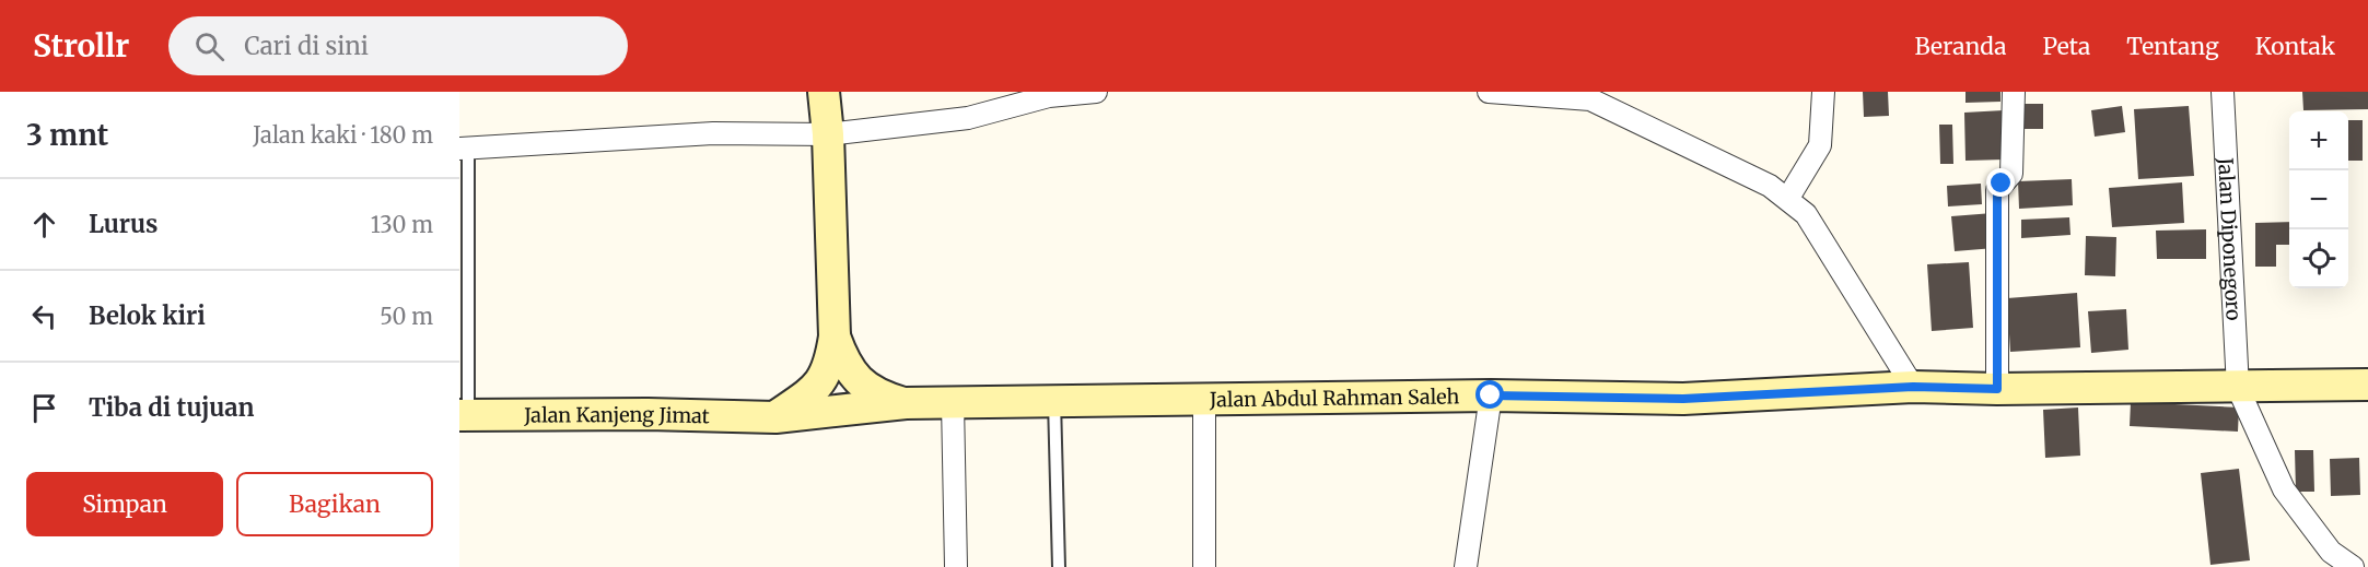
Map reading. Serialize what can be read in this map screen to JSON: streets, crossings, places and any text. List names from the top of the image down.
{
  "streets": {
    "main road": ["Jalan Abdul Rahman Saleh", "Jalan Kanjeng Jimat"],
    "street": ["Jalan Diponegoro"]
  },
  "crossings": [
    ["Jalan Diponegoro", "Jalan Abdul Rahman Saleh"],
    ["Jalan Abdul Rahman Saleh", "Jalan Kanjeng Jimat"]
  ],
  "page": {
    "header": "Strollr",
    "search": "Cari di sini",
    "nav": [
      "Beranda",
      "Peta",
      "Tentang",
      "Kontak"
    ],
    "heading": ["3 mnt", "Jalan kaki · 180 m"],
    "map_buttons": ["+", "−"],
    "list": [
      ["Lurus", "130 m"],
      ["Belok kiri", "50 m"],
      "Tiba di tujuan"
    ],
    "buttons": ["Simpan", "Bagikan"]
  }
}
